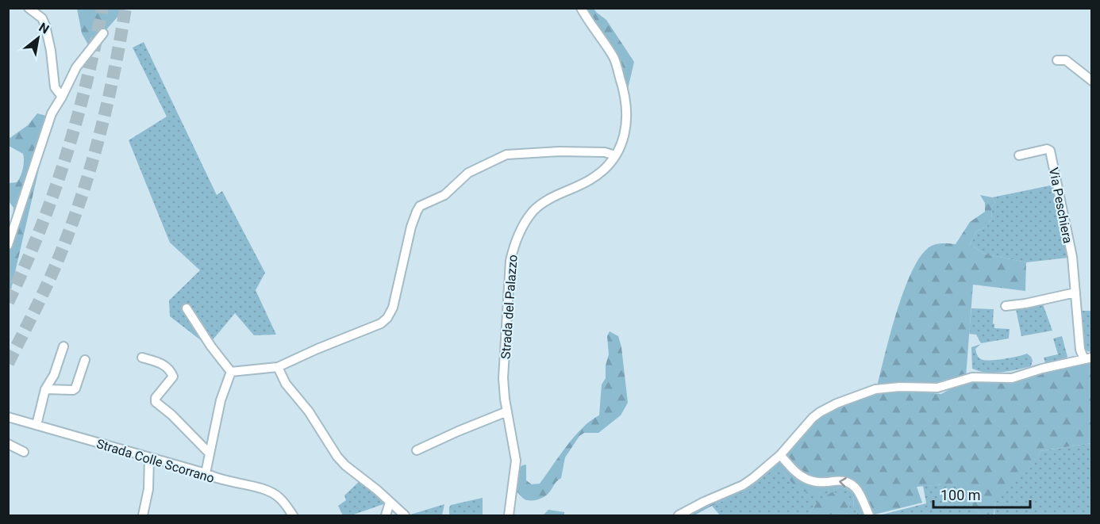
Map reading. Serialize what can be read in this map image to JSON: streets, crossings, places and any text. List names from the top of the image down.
{
  "streets": {
    "street": ["Via Peschiera", "Strada del Palazzo", "Strada Colle Scorrano"]
  },
  "scale_bar": "100 m",
  "north": "top right"
}
